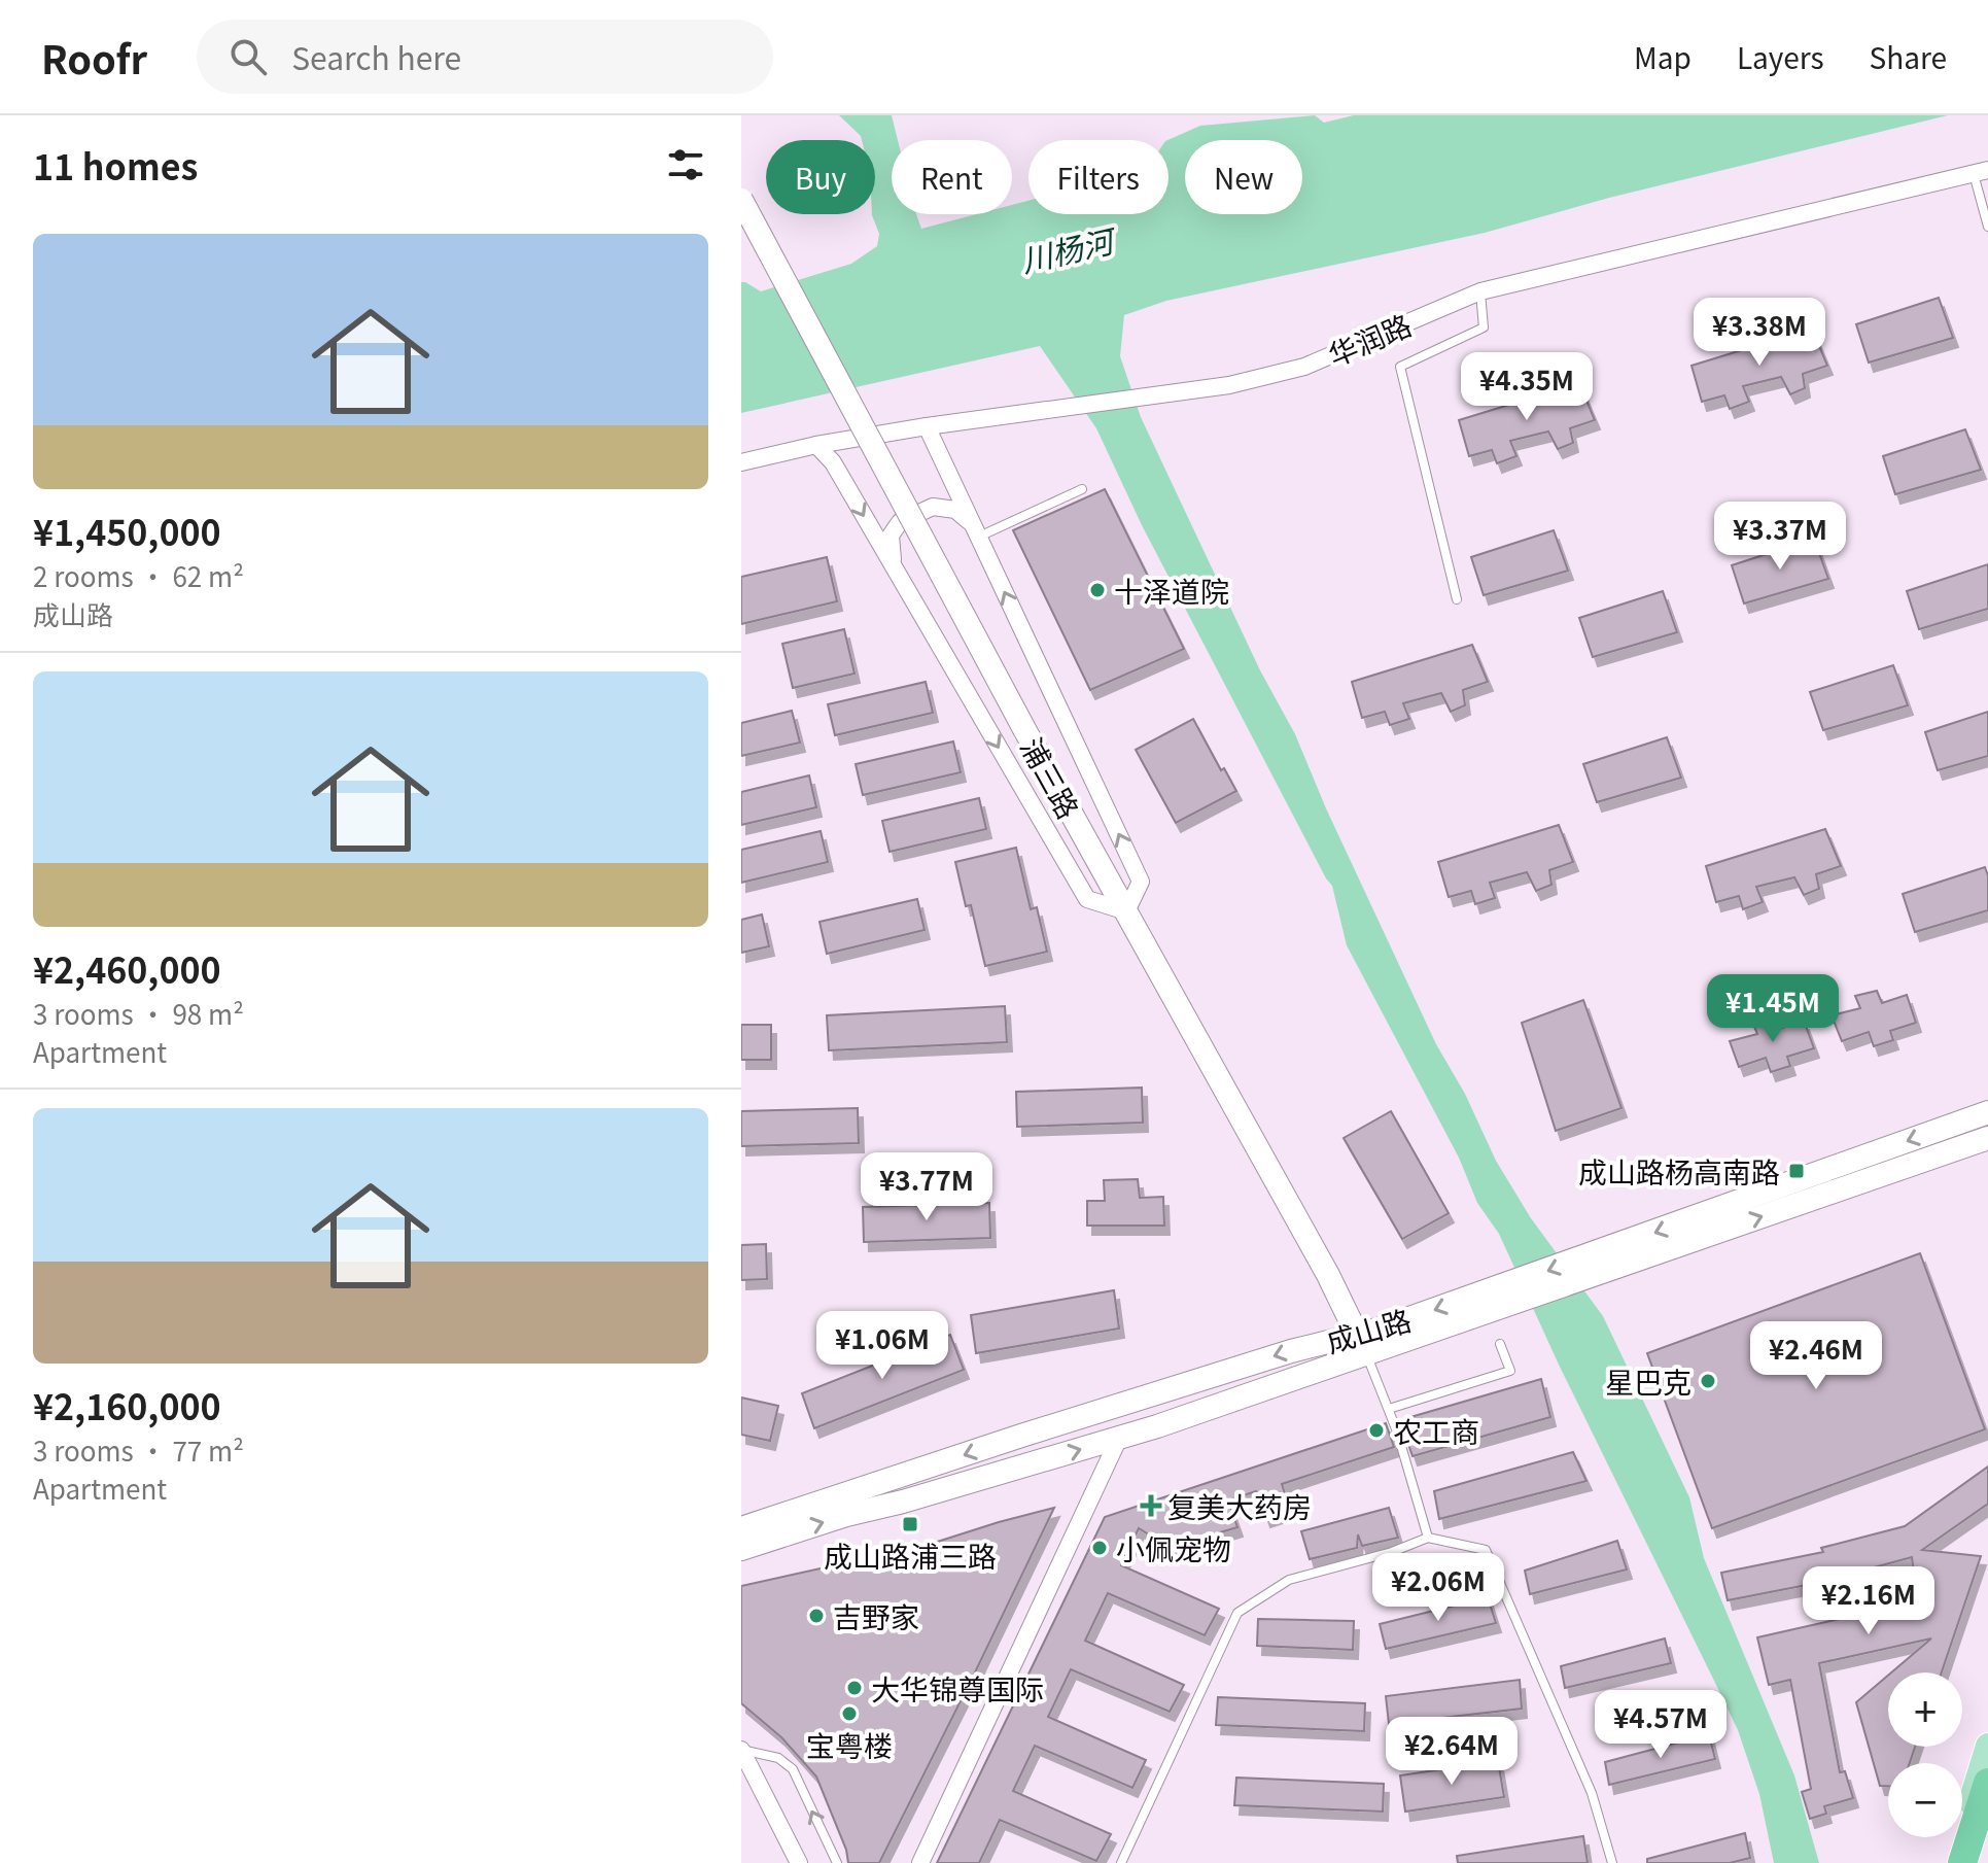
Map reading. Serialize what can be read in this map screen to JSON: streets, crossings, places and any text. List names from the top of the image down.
{
  "streets": {
    "main road": ["浦三路", "成山路"],
    "street": ["华润路"]
  },
  "crossings": [
    ["浦三路", "成山路"]
  ],
  "water": ["川杨河"],
  "places": {
    "other": [
      "十泽道院",
      "星巴克",
      "农工商",
      "小佩宠物",
      "吉野家",
      "大华锦尊国际",
      "宝粤楼"
    ],
    "transit": ["成山路杨高南路", "成山路浦三路"],
    "health": ["复美大药房"]
  },
  "page": {
    "header": "Roofr",
    "search": "Search here",
    "nav": ["Map", "Layers", "Share"],
    "heading": "11 homes",
    "chip": [
      "Buy",
      "Rent",
      "Filters",
      "New"
    ],
    "list": [
      {
        "name": "¥1,450,000",
        "note": "2 rooms · 62 m² · 成山路"
      },
      {
        "name": "¥2,460,000",
        "note": "3 rooms · 98 m² · Apartment"
      },
      {
        "name": "¥2,160,000",
        "note": "3 rooms · 77 m² · Apartment"
      }
    ],
    "price": [
      "¥3.38M",
      "¥4.35M",
      "¥3.37M",
      "¥1.45M",
      "¥3.77M",
      "¥1.06M",
      "¥2.46M",
      "¥2.06M",
      "¥2.16M",
      "¥4.57M",
      "¥2.64M"
    ],
    "map_buttons": ["+", "−"]
  }
}
